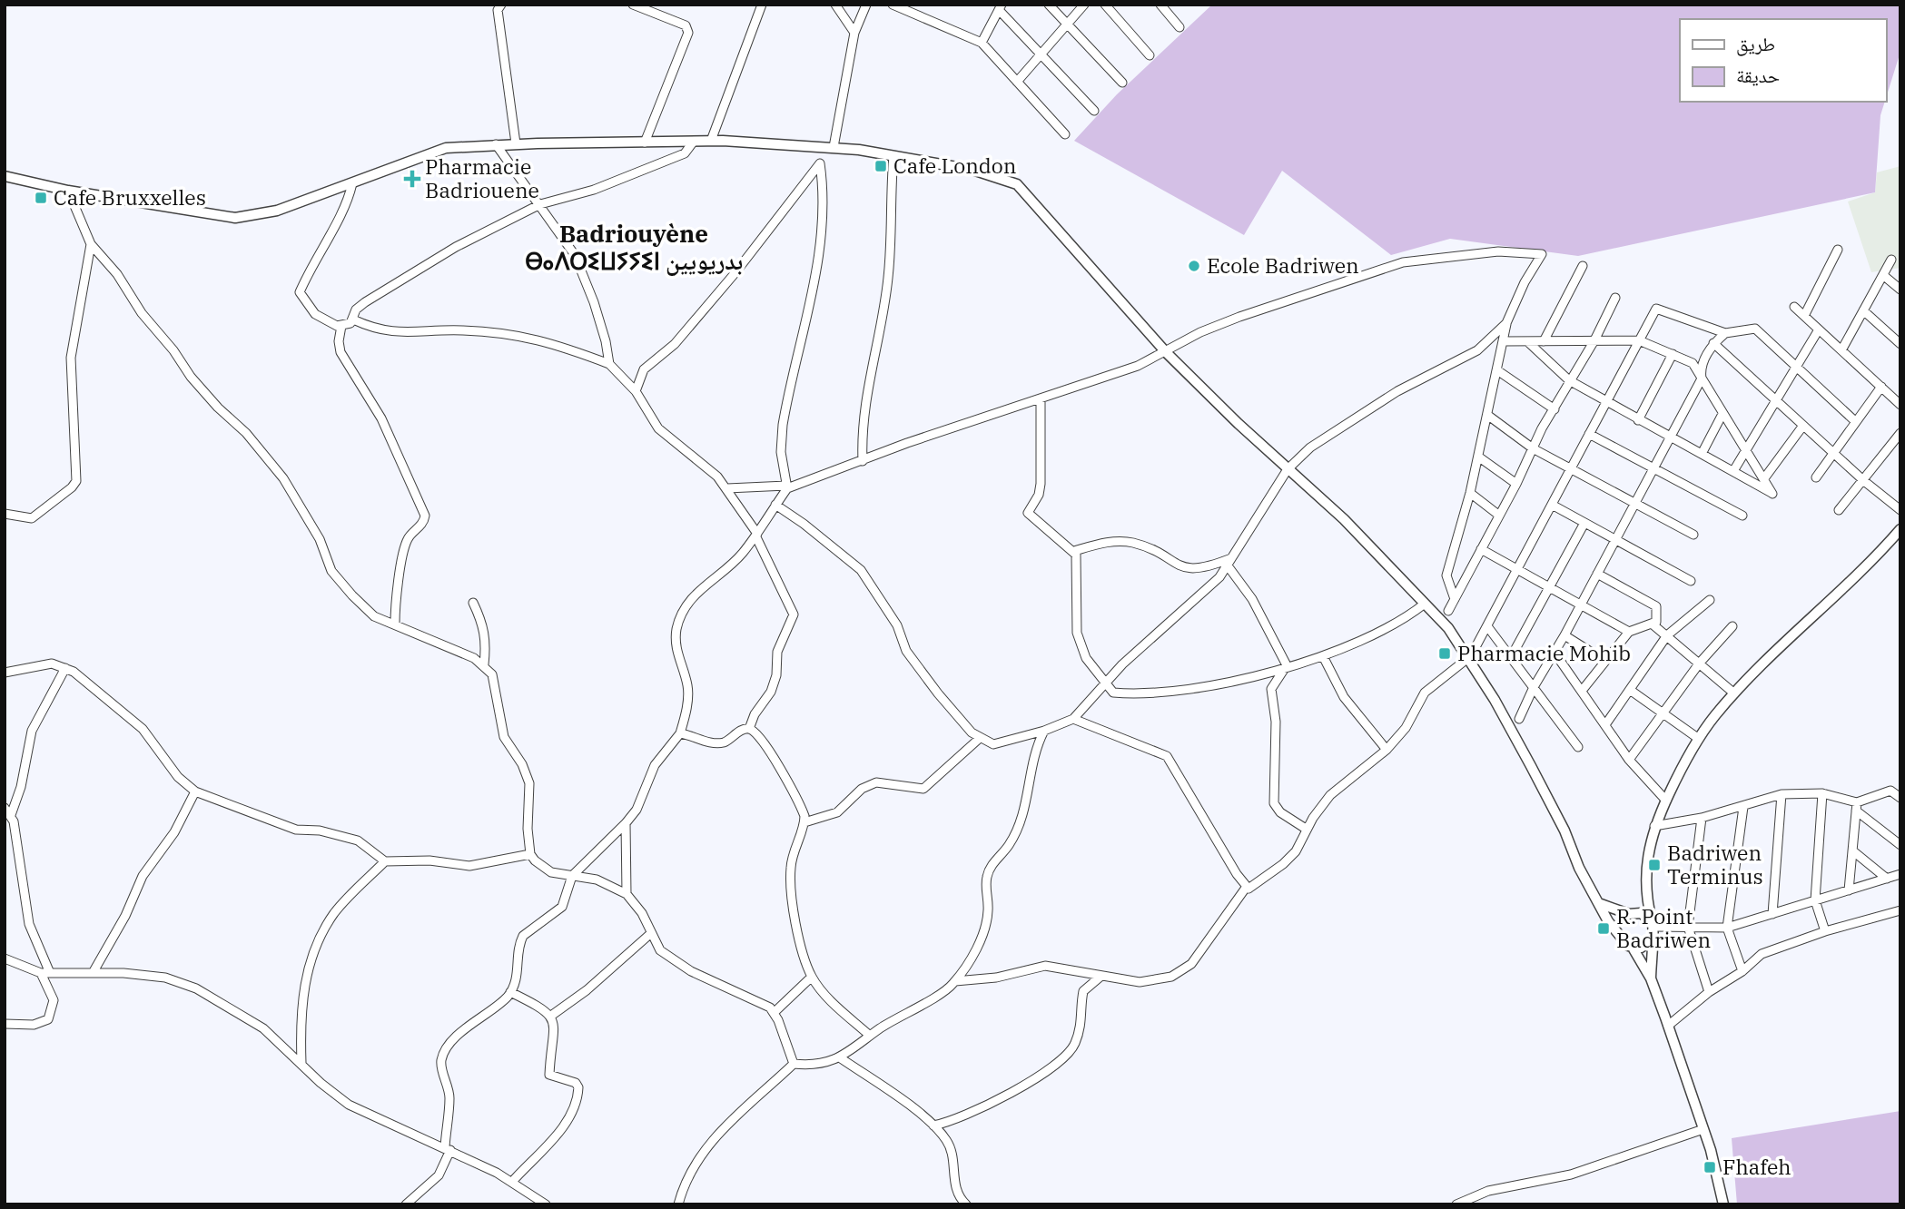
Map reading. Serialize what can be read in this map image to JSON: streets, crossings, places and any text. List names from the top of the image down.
{
  "districts": ["Badriouyène ⴱⴰⴷⵔⵉⵡⵢⵢⵉⵏ بدريويين"],
  "places": {
    "transit": [
      "Cafe London",
      "Cafe Bruxxelles",
      "Pharmacie Mohib",
      "Badriwen Terminus",
      "R. Point Badriwen",
      "Fhafeh"
    ],
    "health": ["Pharmacie Badriouene"],
    "other": ["Ecole Badriwen"]
  },
  "legend": ["طريق", "حديقة"]
}
